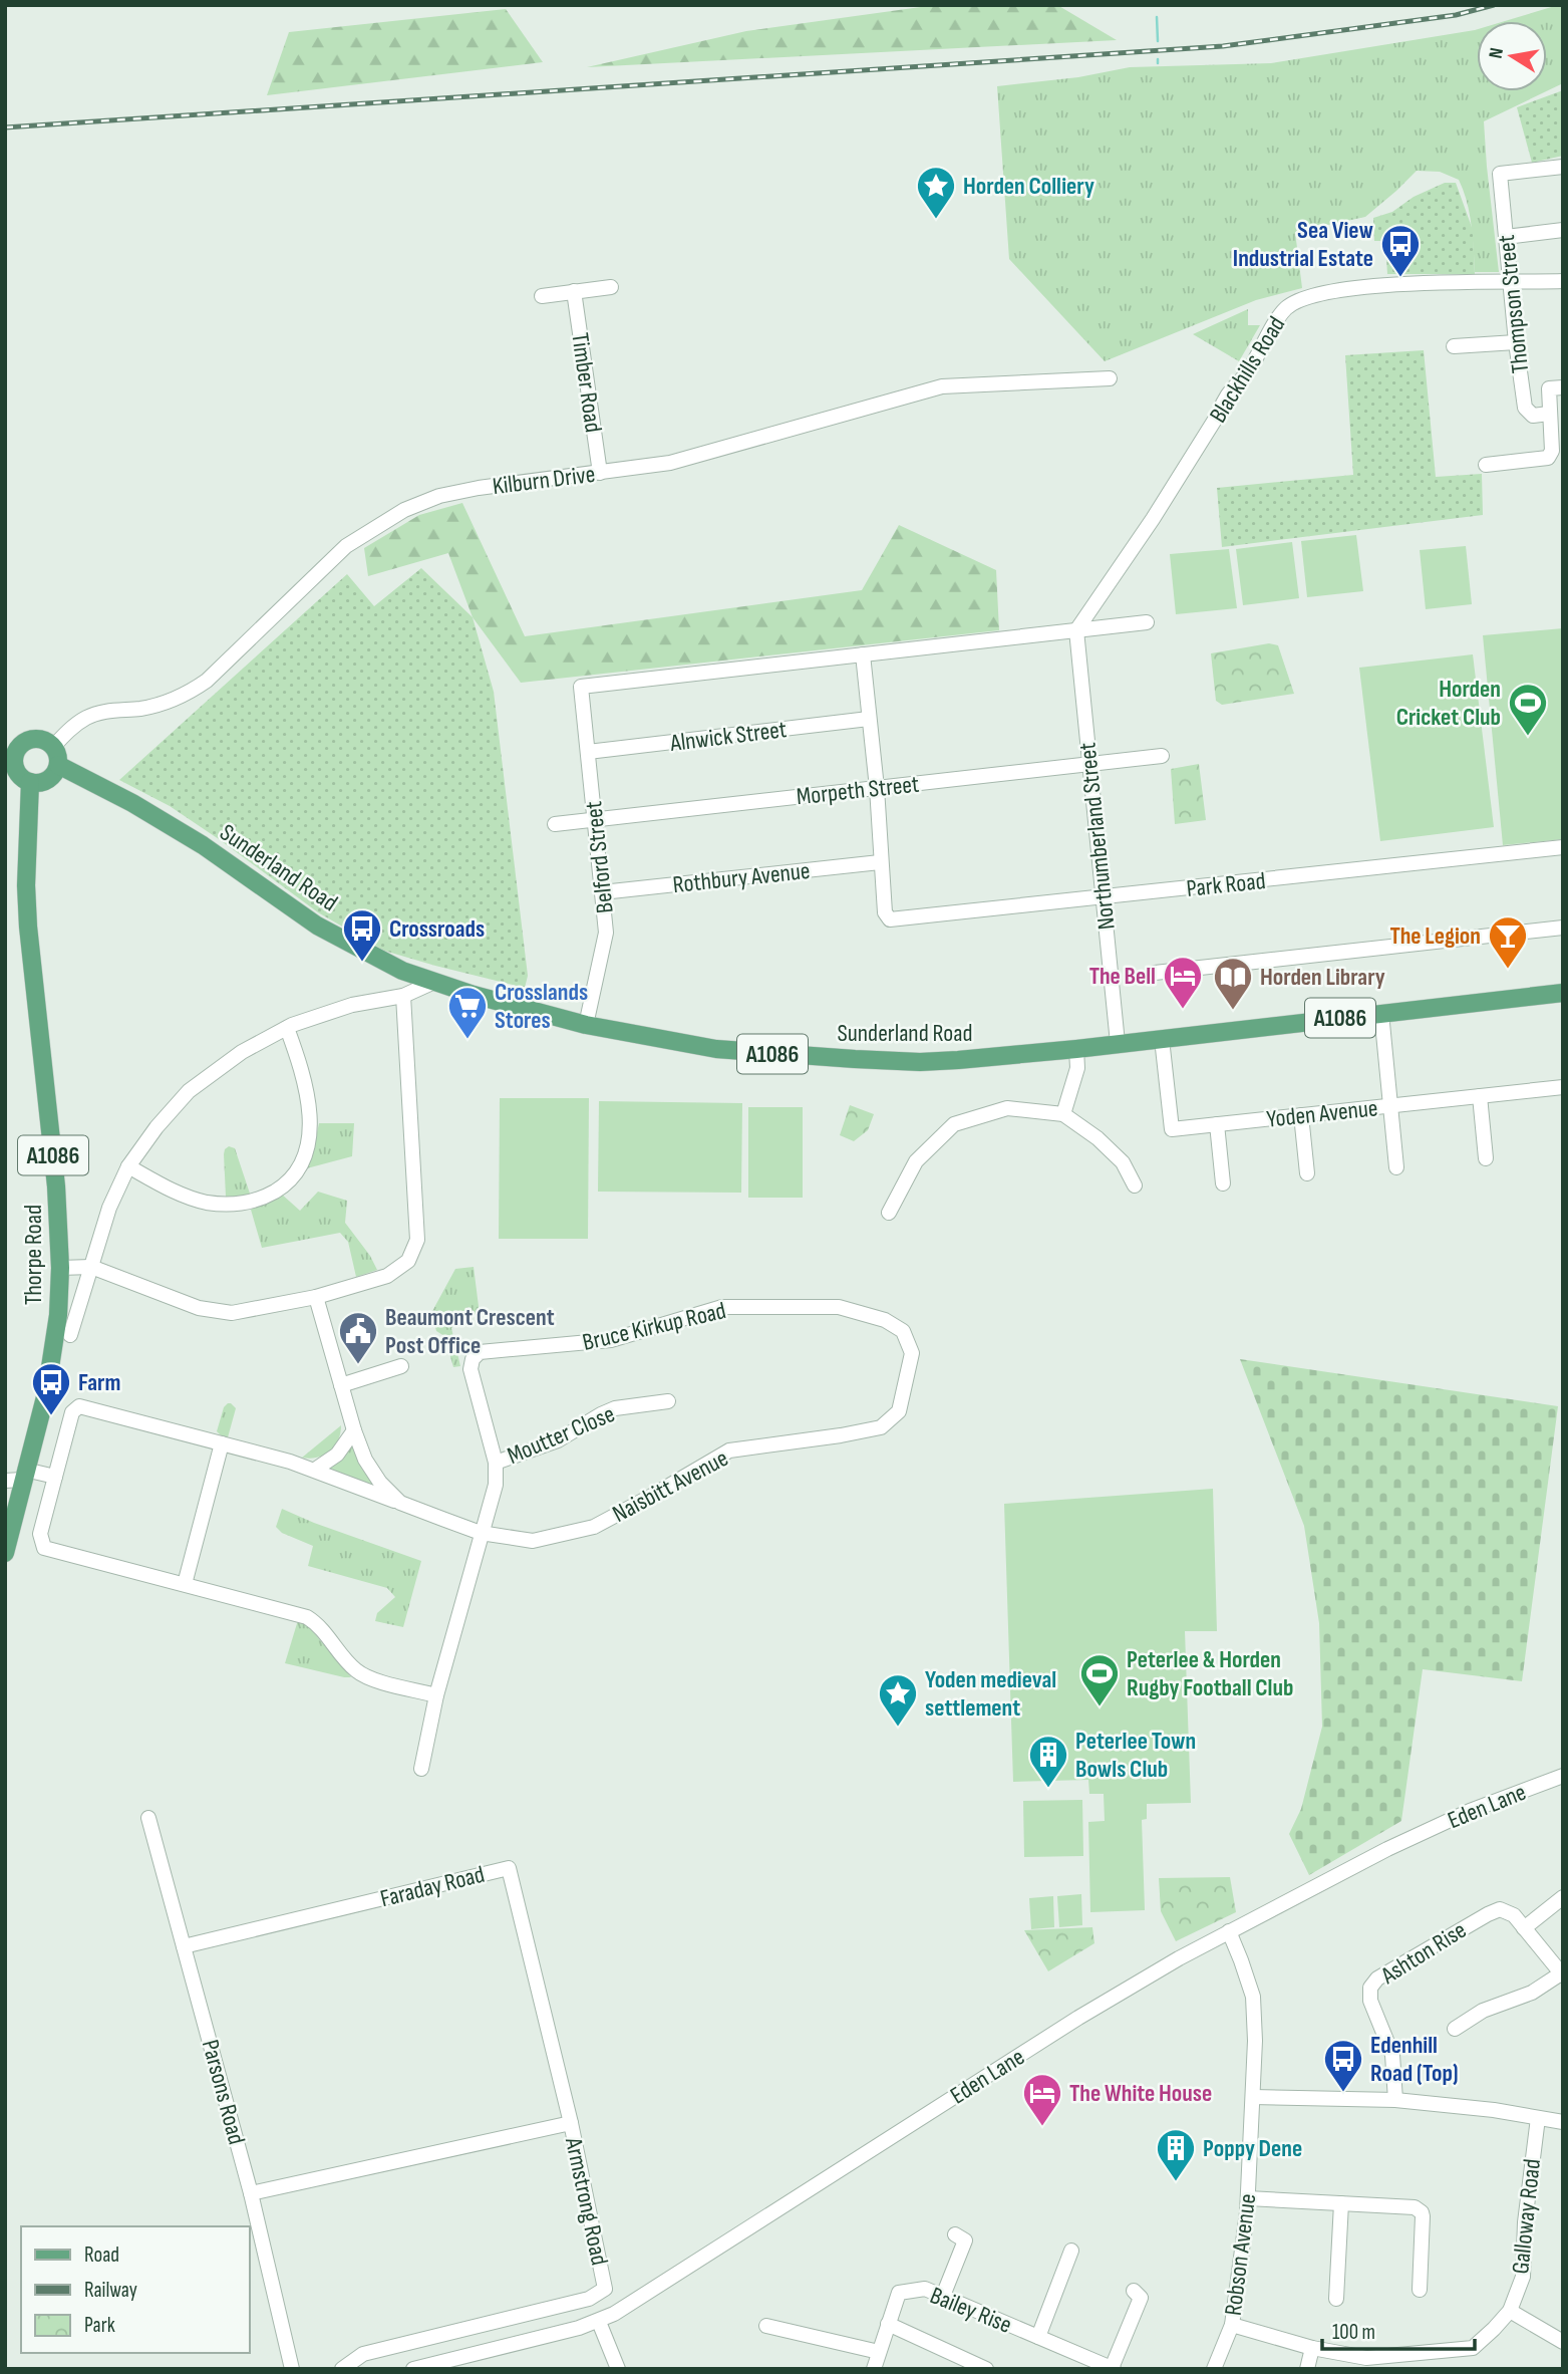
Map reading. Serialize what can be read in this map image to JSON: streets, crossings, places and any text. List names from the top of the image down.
{
  "streets": {
    "main road": ["Sunderland Road", "A1086", "Thorpe Road"],
    "street": [
      "Thompson Street",
      "Blackhills Road",
      "Timber Road",
      "Kilburn Drive",
      "Alnwick Street",
      "Morpeth Street",
      "Northumberland Street",
      "Belford Street",
      "Rothbury Avenue",
      "Park Road",
      "Yoden Avenue",
      "Bruce Kirkup Road",
      "Moutter Close",
      "Naisbitt Avenue",
      "Eden Lane",
      "Faraday Road",
      "Ashton Rise",
      "Parsons Road",
      "Armstrong Road",
      "Galloway Road",
      "Robson Avenue",
      "Bailey Rise"
    ]
  },
  "crossings": [
    ["Thompson Street", "Blackhills Road"],
    ["Blackhills Road", "Northumberland Street"],
    ["Timber Road", "Kilburn Drive"],
    ["Kilburn Drive", "Sunderland Road"],
    ["Kilburn Drive", "Thorpe Road"],
    ["Alnwick Street", "Belford Street"],
    ["Morpeth Street", "Northumberland Street"],
    ["Morpeth Street", "Belford Street"],
    ["Northumberland Street", "Sunderland Road"],
    ["Northumberland Street", "Park Road"],
    ["Belford Street", "Sunderland Road"],
    ["Belford Street", "Rothbury Avenue"],
    ["Sunderland Road", "Yoden Avenue"],
    ["Sunderland Road", "Thorpe Road"],
    ["Rothbury Avenue", "Park Road"],
    ["Bruce Kirkup Road", "Moutter Close"],
    ["Bruce Kirkup Road", "Naisbitt Avenue"],
    ["Eden Lane", "Robson Avenue"],
    ["Faraday Road", "Parsons Road"],
    ["Faraday Road", "Armstrong Road"],
    ["Parsons Road", "Armstrong Road"],
    ["Galloway Road", "Robson Avenue"]
  ],
  "places": {
    "place": ["Horden Colliery", "Yoden medieval settlement"],
    "bus stop": [
      "Sea View Industrial Estate",
      "Crossroads",
      "Farm",
      "Edenhill Road (Top)"
    ],
    "sports": ["Horden Cricket Club", "Peterlee & Horden Rugby Football Club"],
    "bar": ["The Legion"],
    "hotel": ["The Bell", "The White House"],
    "library": ["Horden Library"],
    "supermarket": ["Crosslands Stores"],
    "public building": ["Beaumont Crescent Post Office"],
    "building": ["Peterlee Town Bowls Club", "Poppy Dene"]
  },
  "legend": ["Road", "Railway", "Park"],
  "scale_bar": "100 m",
  "north": "left"
}
